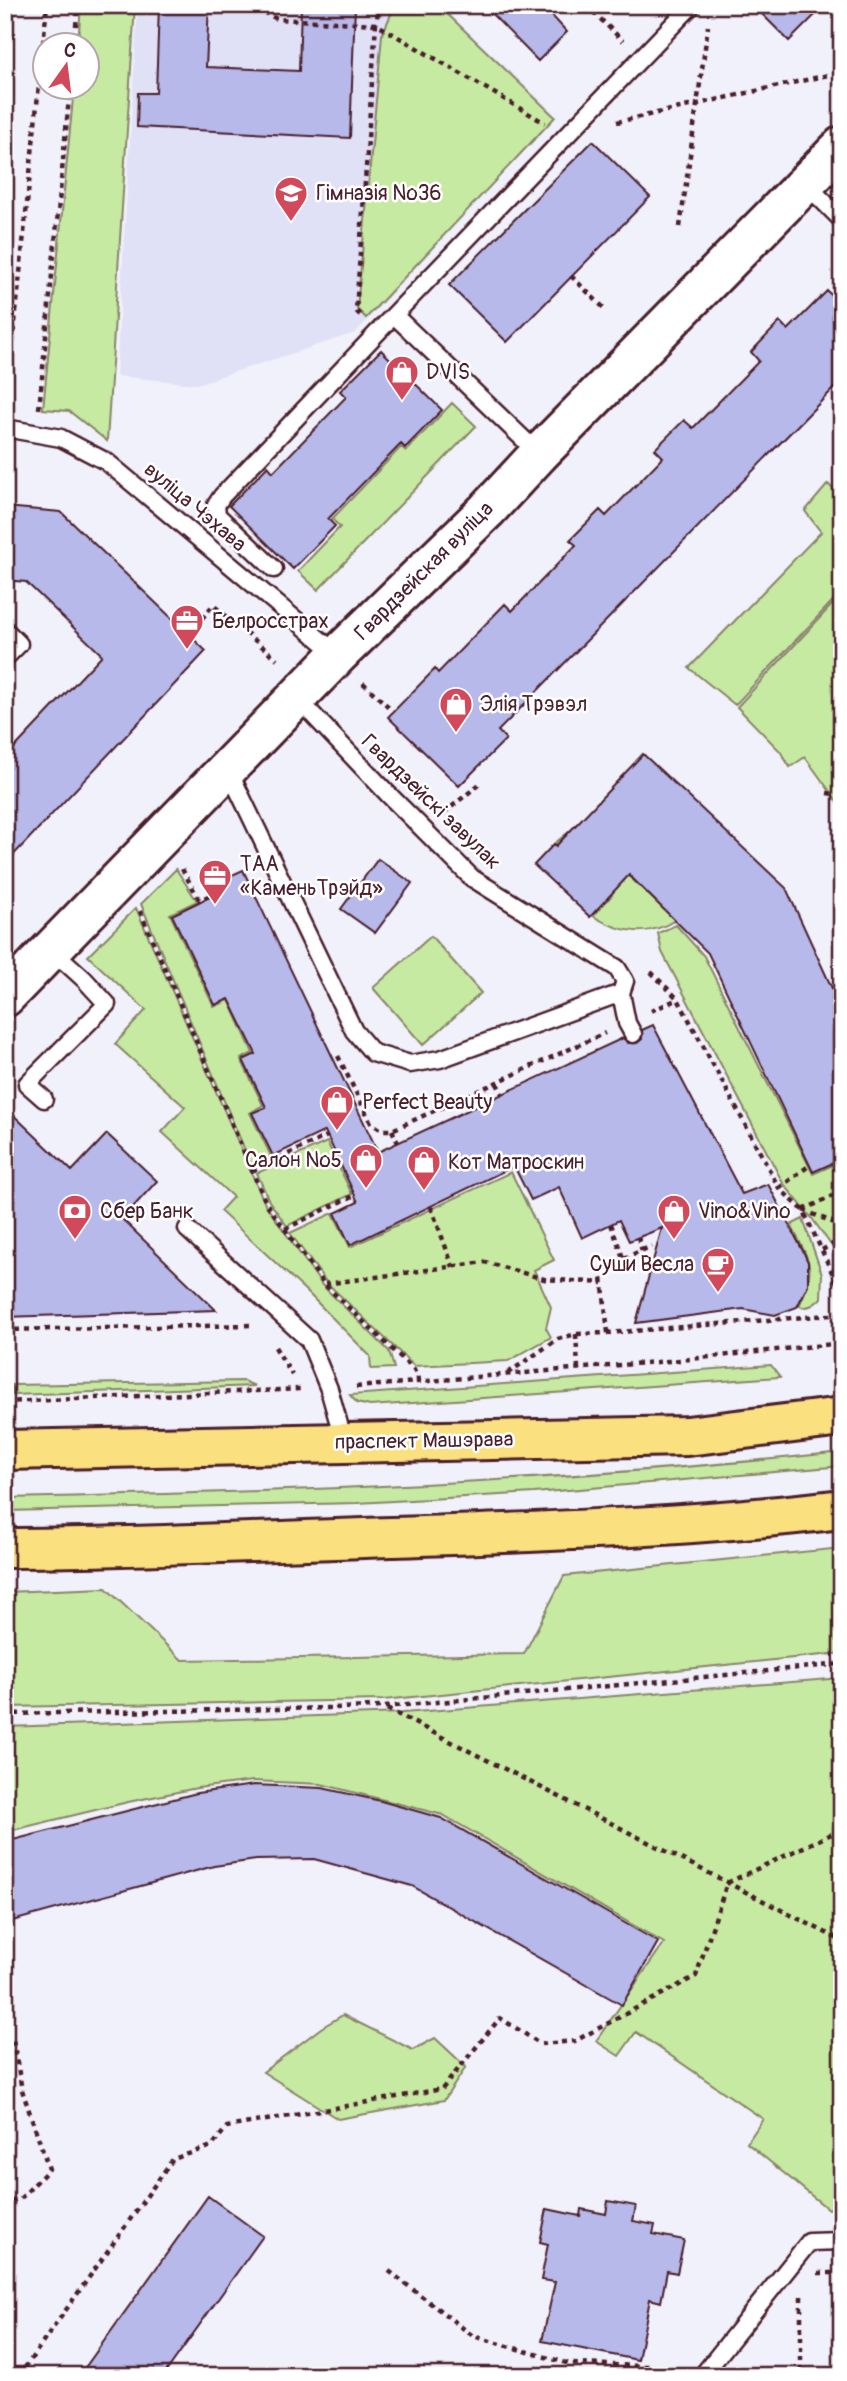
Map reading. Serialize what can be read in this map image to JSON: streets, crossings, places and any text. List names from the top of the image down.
{
  "streets": {
    "main road": ["праспект Машэрава"],
    "street": ["Гвардзейская вуліца"],
    "lane": ["вуліца Чэхава", "Гвардзейскі завулак"]
  },
  "crossings": [
    ["вуліца Чэхава", "Гвардзейская вуліца"],
    ["Гвардзейская вуліца", "Гвардзейскі завулак"]
  ],
  "places": {
    "school or university": ["Гімназія №36"],
    "shop": [
      "DVIS",
      "Элія Трэвэл",
      "Perfect Beauty",
      "Салон №5",
      "Кот Матроскин",
      "Vino&Vino"
    ],
    "office": ["Белросстрах", "ТАА «КаменьТрэйд»"],
    "bank": ["Сбер Банк"],
    "cafe": ["Суши Весла"]
  },
  "north": "top"
}
